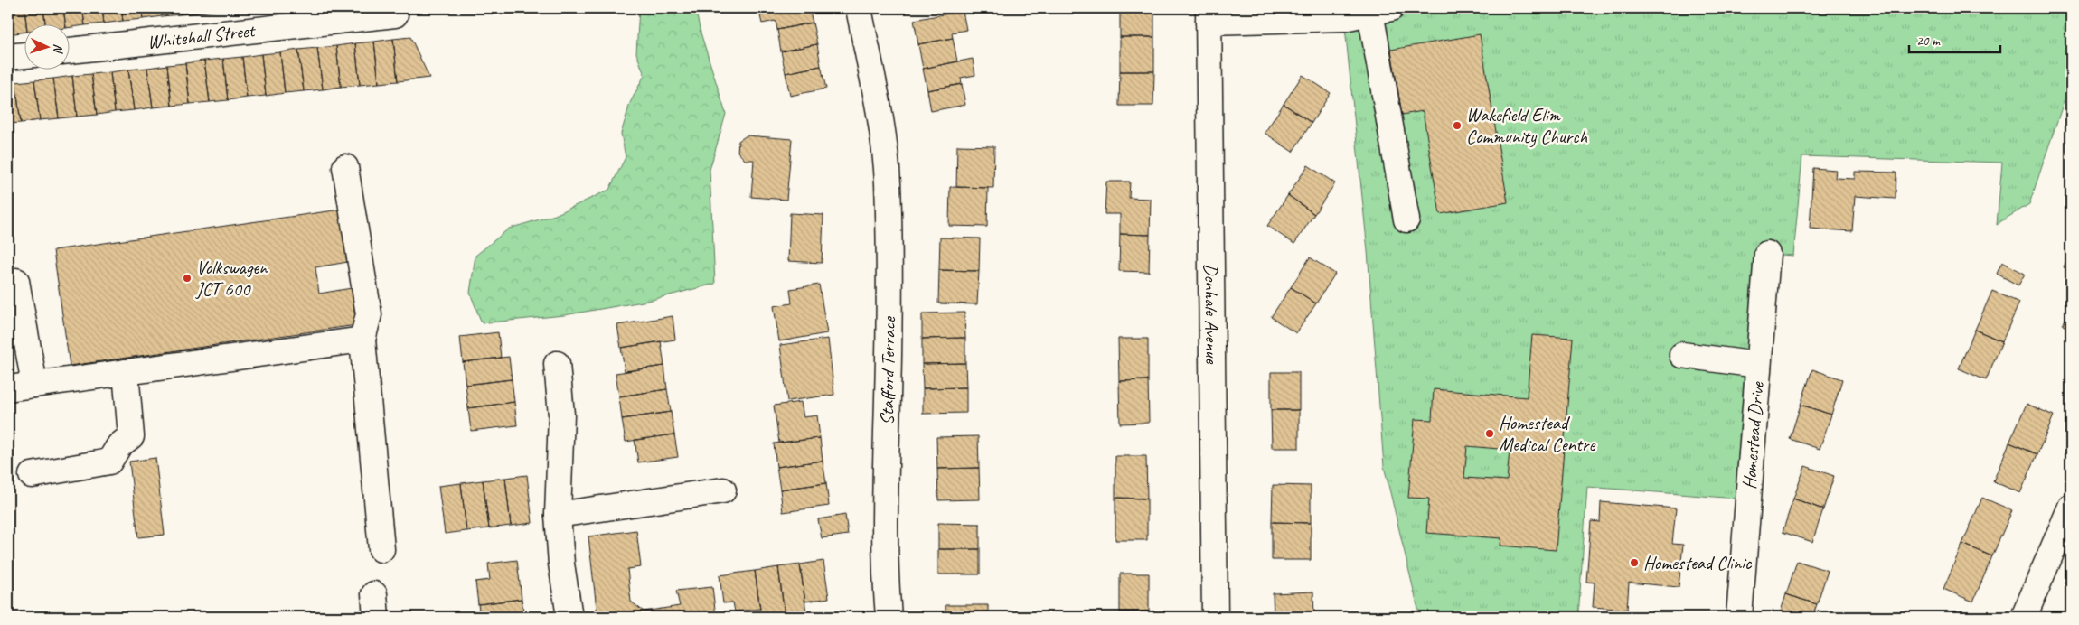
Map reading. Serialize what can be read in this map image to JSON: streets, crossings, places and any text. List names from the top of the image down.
{
  "streets": {
    "street": [
      "Whitehall Street",
      "Denhale Avenue",
      "Stafford Terrace",
      "Homestead Drive"
    ]
  },
  "places": [
    "Wakefield Elim Community Church",
    "Volkswagen JCT 600",
    "Homestead Medical Centre",
    "Homestead Clinic"
  ],
  "scale_bar": "20 m",
  "north": "right"
}
